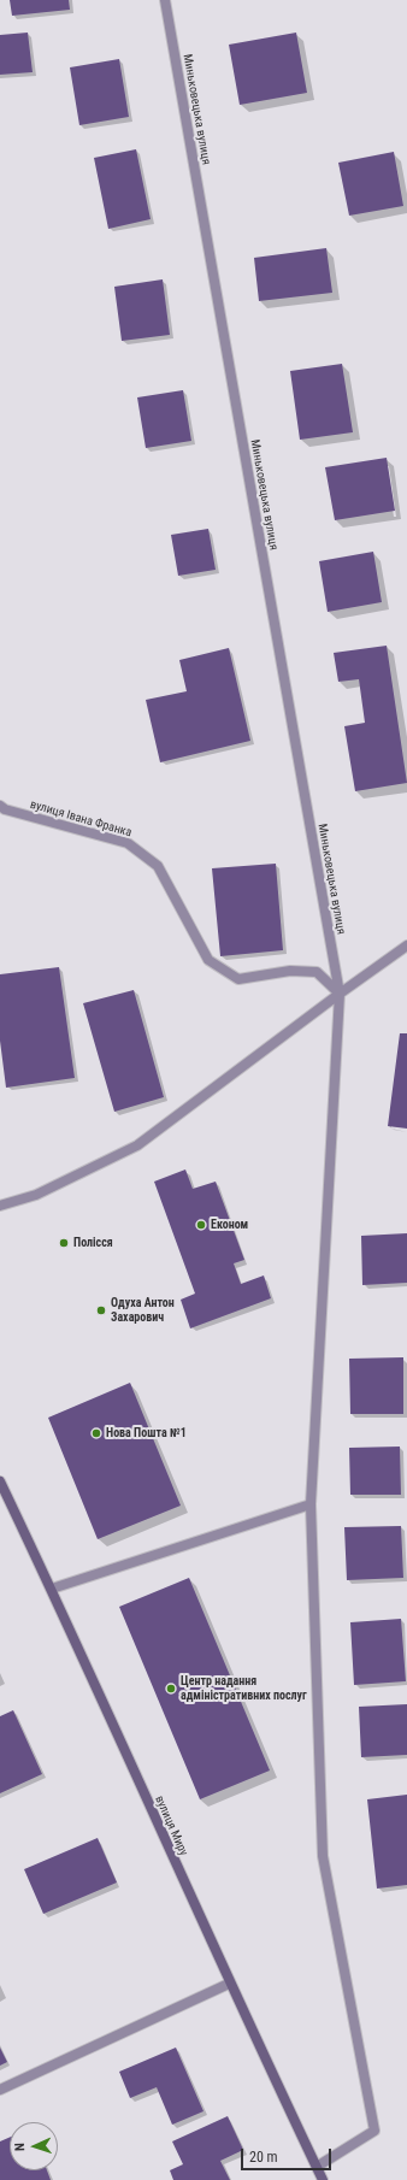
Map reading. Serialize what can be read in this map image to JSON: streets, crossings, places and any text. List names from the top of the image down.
{
  "streets": {
    "main road": ["вулиця Миру"],
    "street": ["Миньковецька вулиця", "вулиця Івана Франка"]
  },
  "crossings": [
    ["Миньковецька вулиця", "вулиця Івана Франка"],
    ["Миньковецька вулиця", "вулиця Миру"]
  ],
  "places": [
    "Економ",
    "Полісся",
    "Одуха Антон Захарович",
    "Нова Пошта №1",
    "Центр надання адміністративних послуг"
  ],
  "scale_bar": "20 m",
  "north": "left"
}
